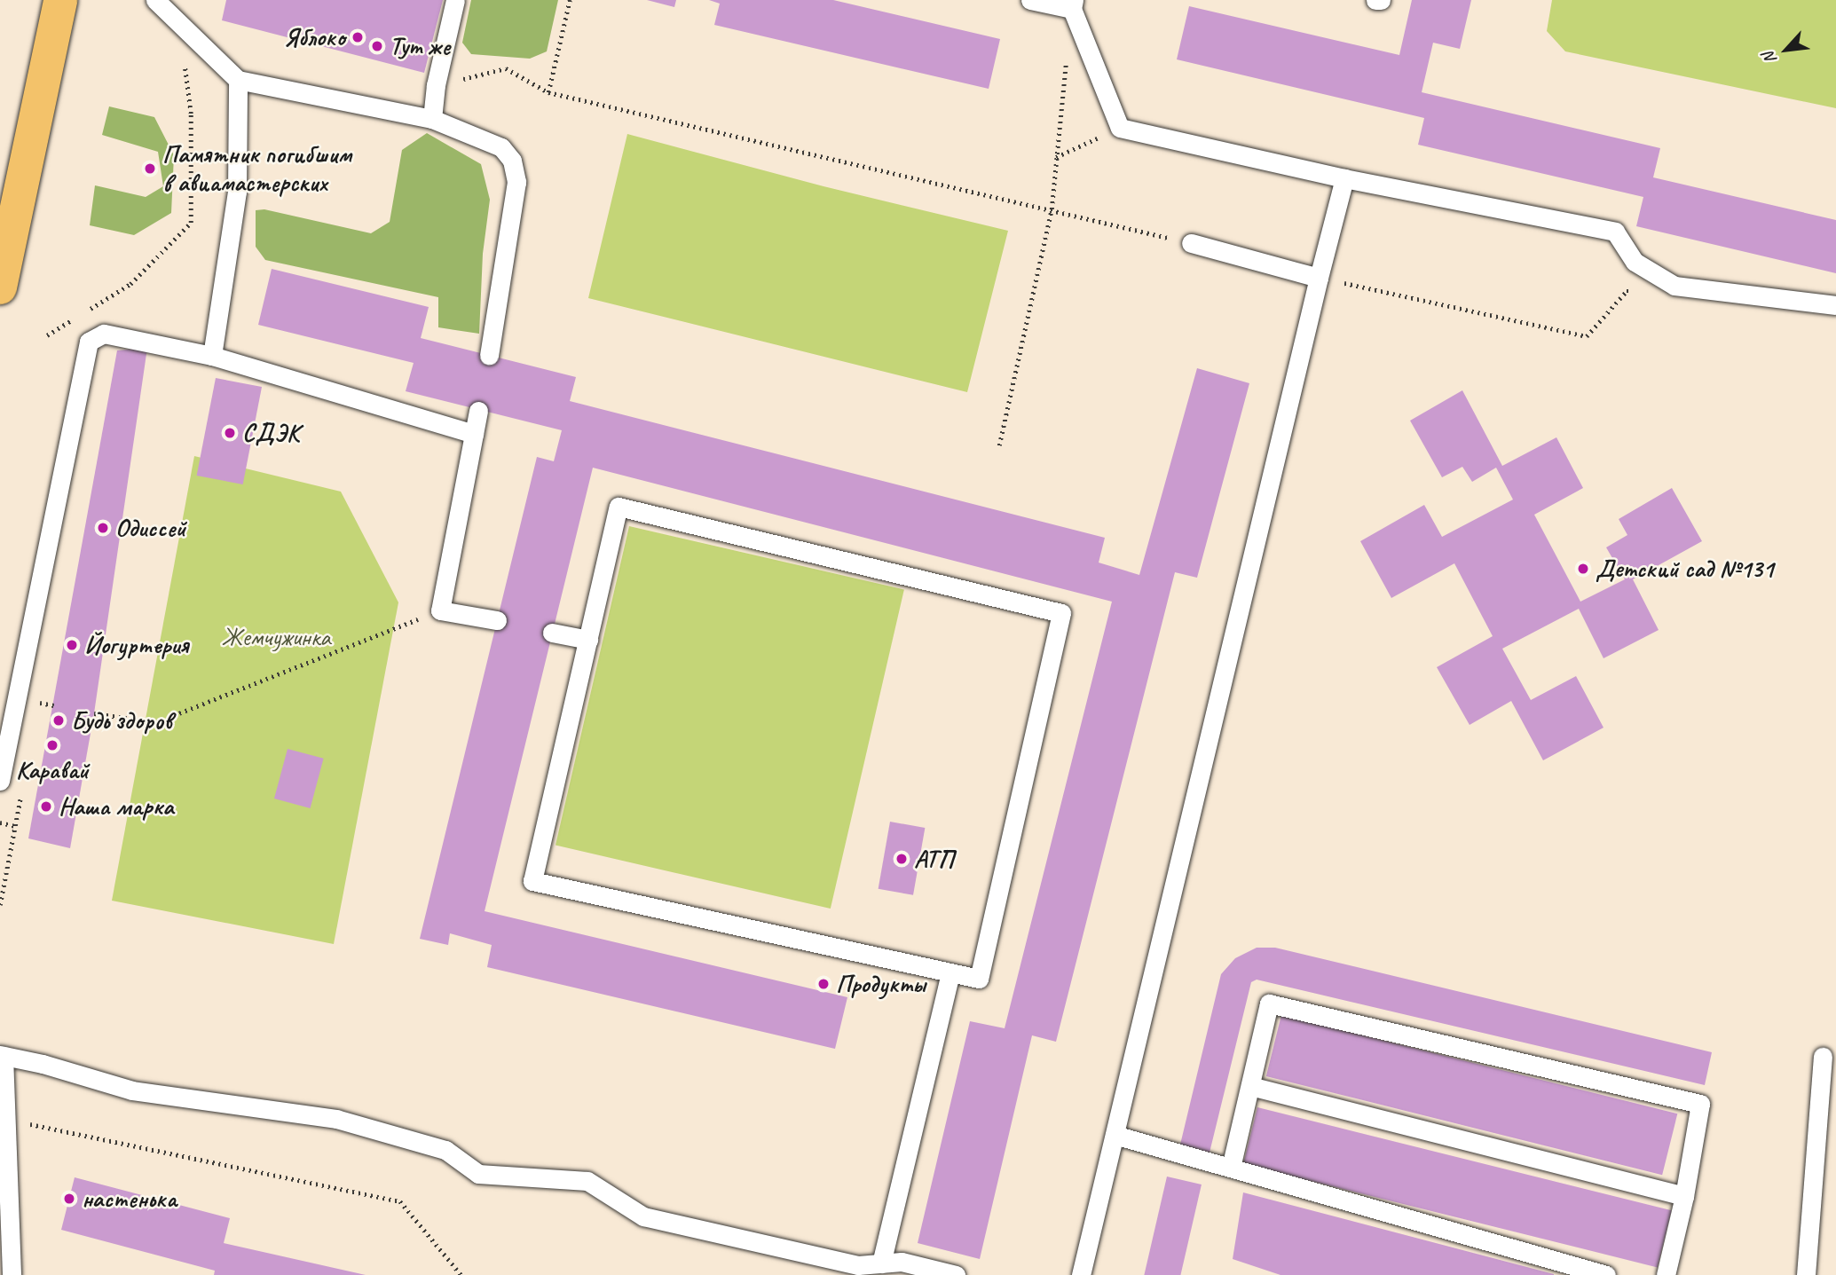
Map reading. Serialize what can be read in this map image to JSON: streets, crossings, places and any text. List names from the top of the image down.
{
  "parks": ["Жемчужинка"],
  "places": [
    "Яблоко",
    "Тут же",
    "Памятник погибшим в авиамастерских",
    "СДЭК",
    "Одиссей",
    "Детский сад №131",
    "Йогуртерия",
    "Будь здоров",
    "Каравай",
    "Наша марка",
    "АТП",
    "Продукты",
    "настенька"
  ],
  "north": "bottom left"
}
